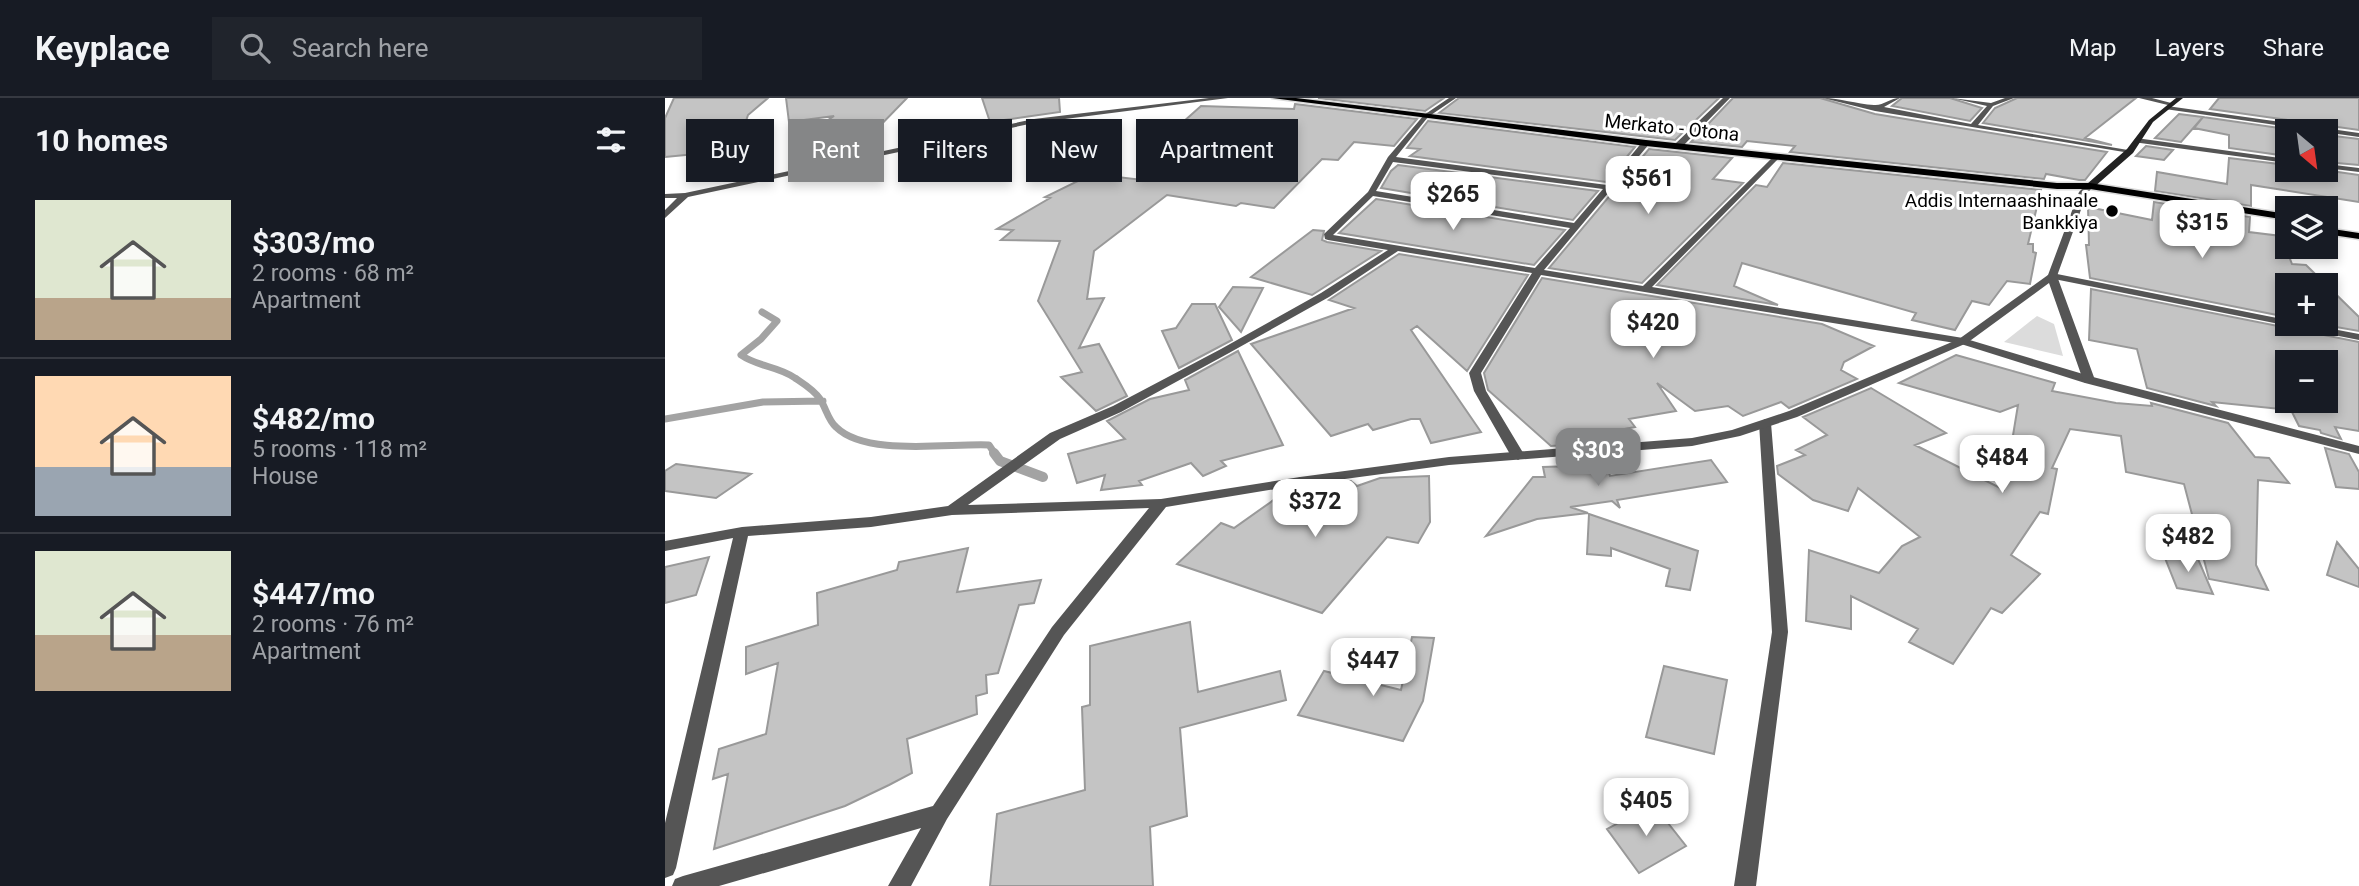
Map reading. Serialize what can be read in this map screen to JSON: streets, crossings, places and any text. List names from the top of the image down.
{
  "streets": {
    "main road": ["Merkato - Otona"]
  },
  "places": ["Addis Internaashinaale Bankkiya"],
  "north": "bottom right",
  "page": {
    "header": "Keyplace",
    "search": "Search here",
    "nav": ["Map", "Layers", "Share"],
    "heading": "10 homes",
    "map_buttons": ["+", "−"],
    "chip": [
      "Buy",
      "Rent",
      "Filters",
      "New",
      "Apartment"
    ],
    "price": [
      "$561",
      "$265",
      "$315",
      "$420",
      "$303",
      "$484",
      "$372",
      "$482",
      "$447",
      "$405"
    ],
    "list": [
      {
        "name": "$303/mo",
        "note": "2 rooms · 68 m² · Apartment"
      },
      {
        "name": "$482/mo",
        "note": "5 rooms · 118 m² · House"
      },
      {
        "name": "$447/mo",
        "note": "2 rooms · 76 m² · Apartment"
      }
    ]
  }
}
